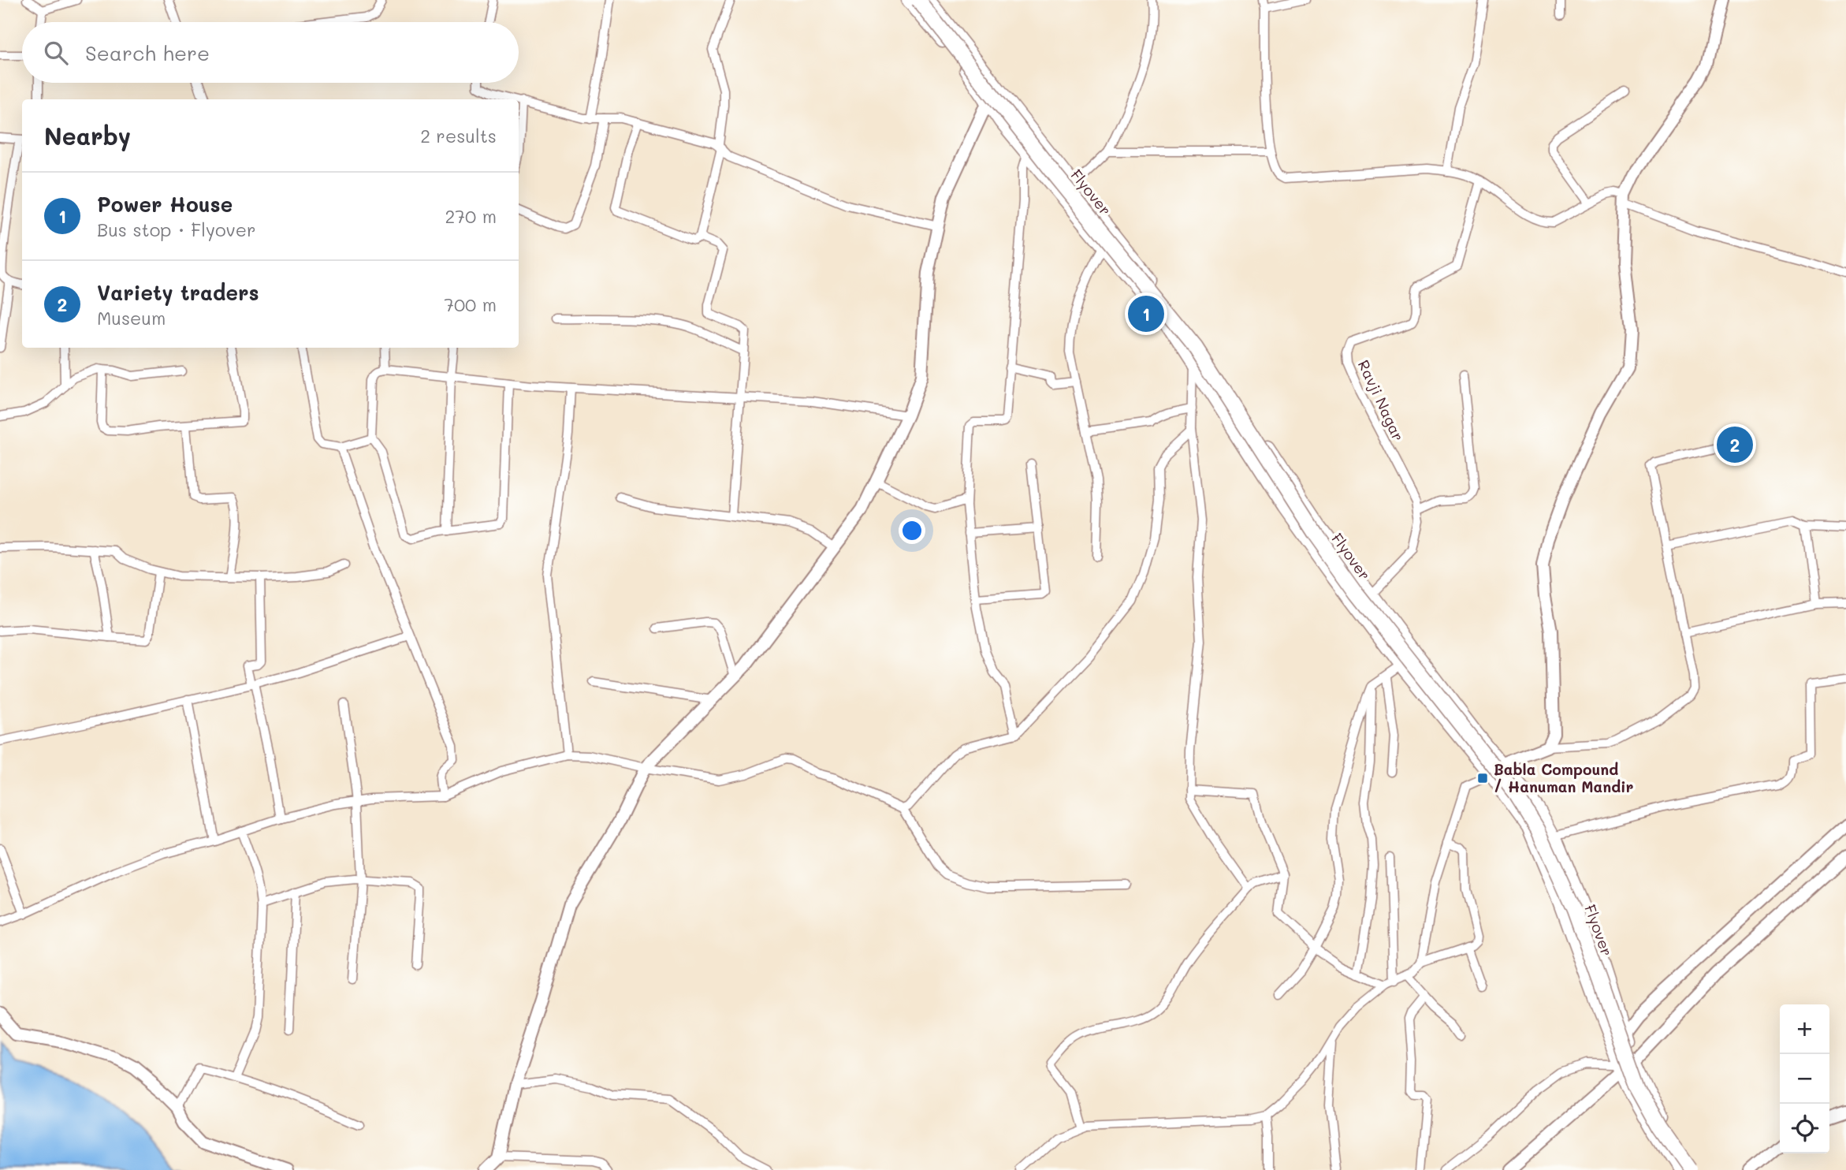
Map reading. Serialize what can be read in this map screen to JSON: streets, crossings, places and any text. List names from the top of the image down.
{
  "streets": {
    "highway": ["Flyover"],
    "street": ["Ravji Nagar"]
  },
  "places": {
    "transit": ["Babla Compound / Hanuman Mandir"]
  },
  "page": {
    "search": "Search here",
    "heading": ["Nearby", "2 results"],
    "list": [
      {
        "mark": "1",
        "name": "Power House",
        "note": "Bus stop · Flyover",
        "value": "270 m"
      },
      {
        "mark": "2",
        "name": "Variety traders",
        "note": "Museum",
        "value": "700 m"
      }
    ],
    "pins": ["1", "2"],
    "map_buttons": ["+", "−"]
  }
}
